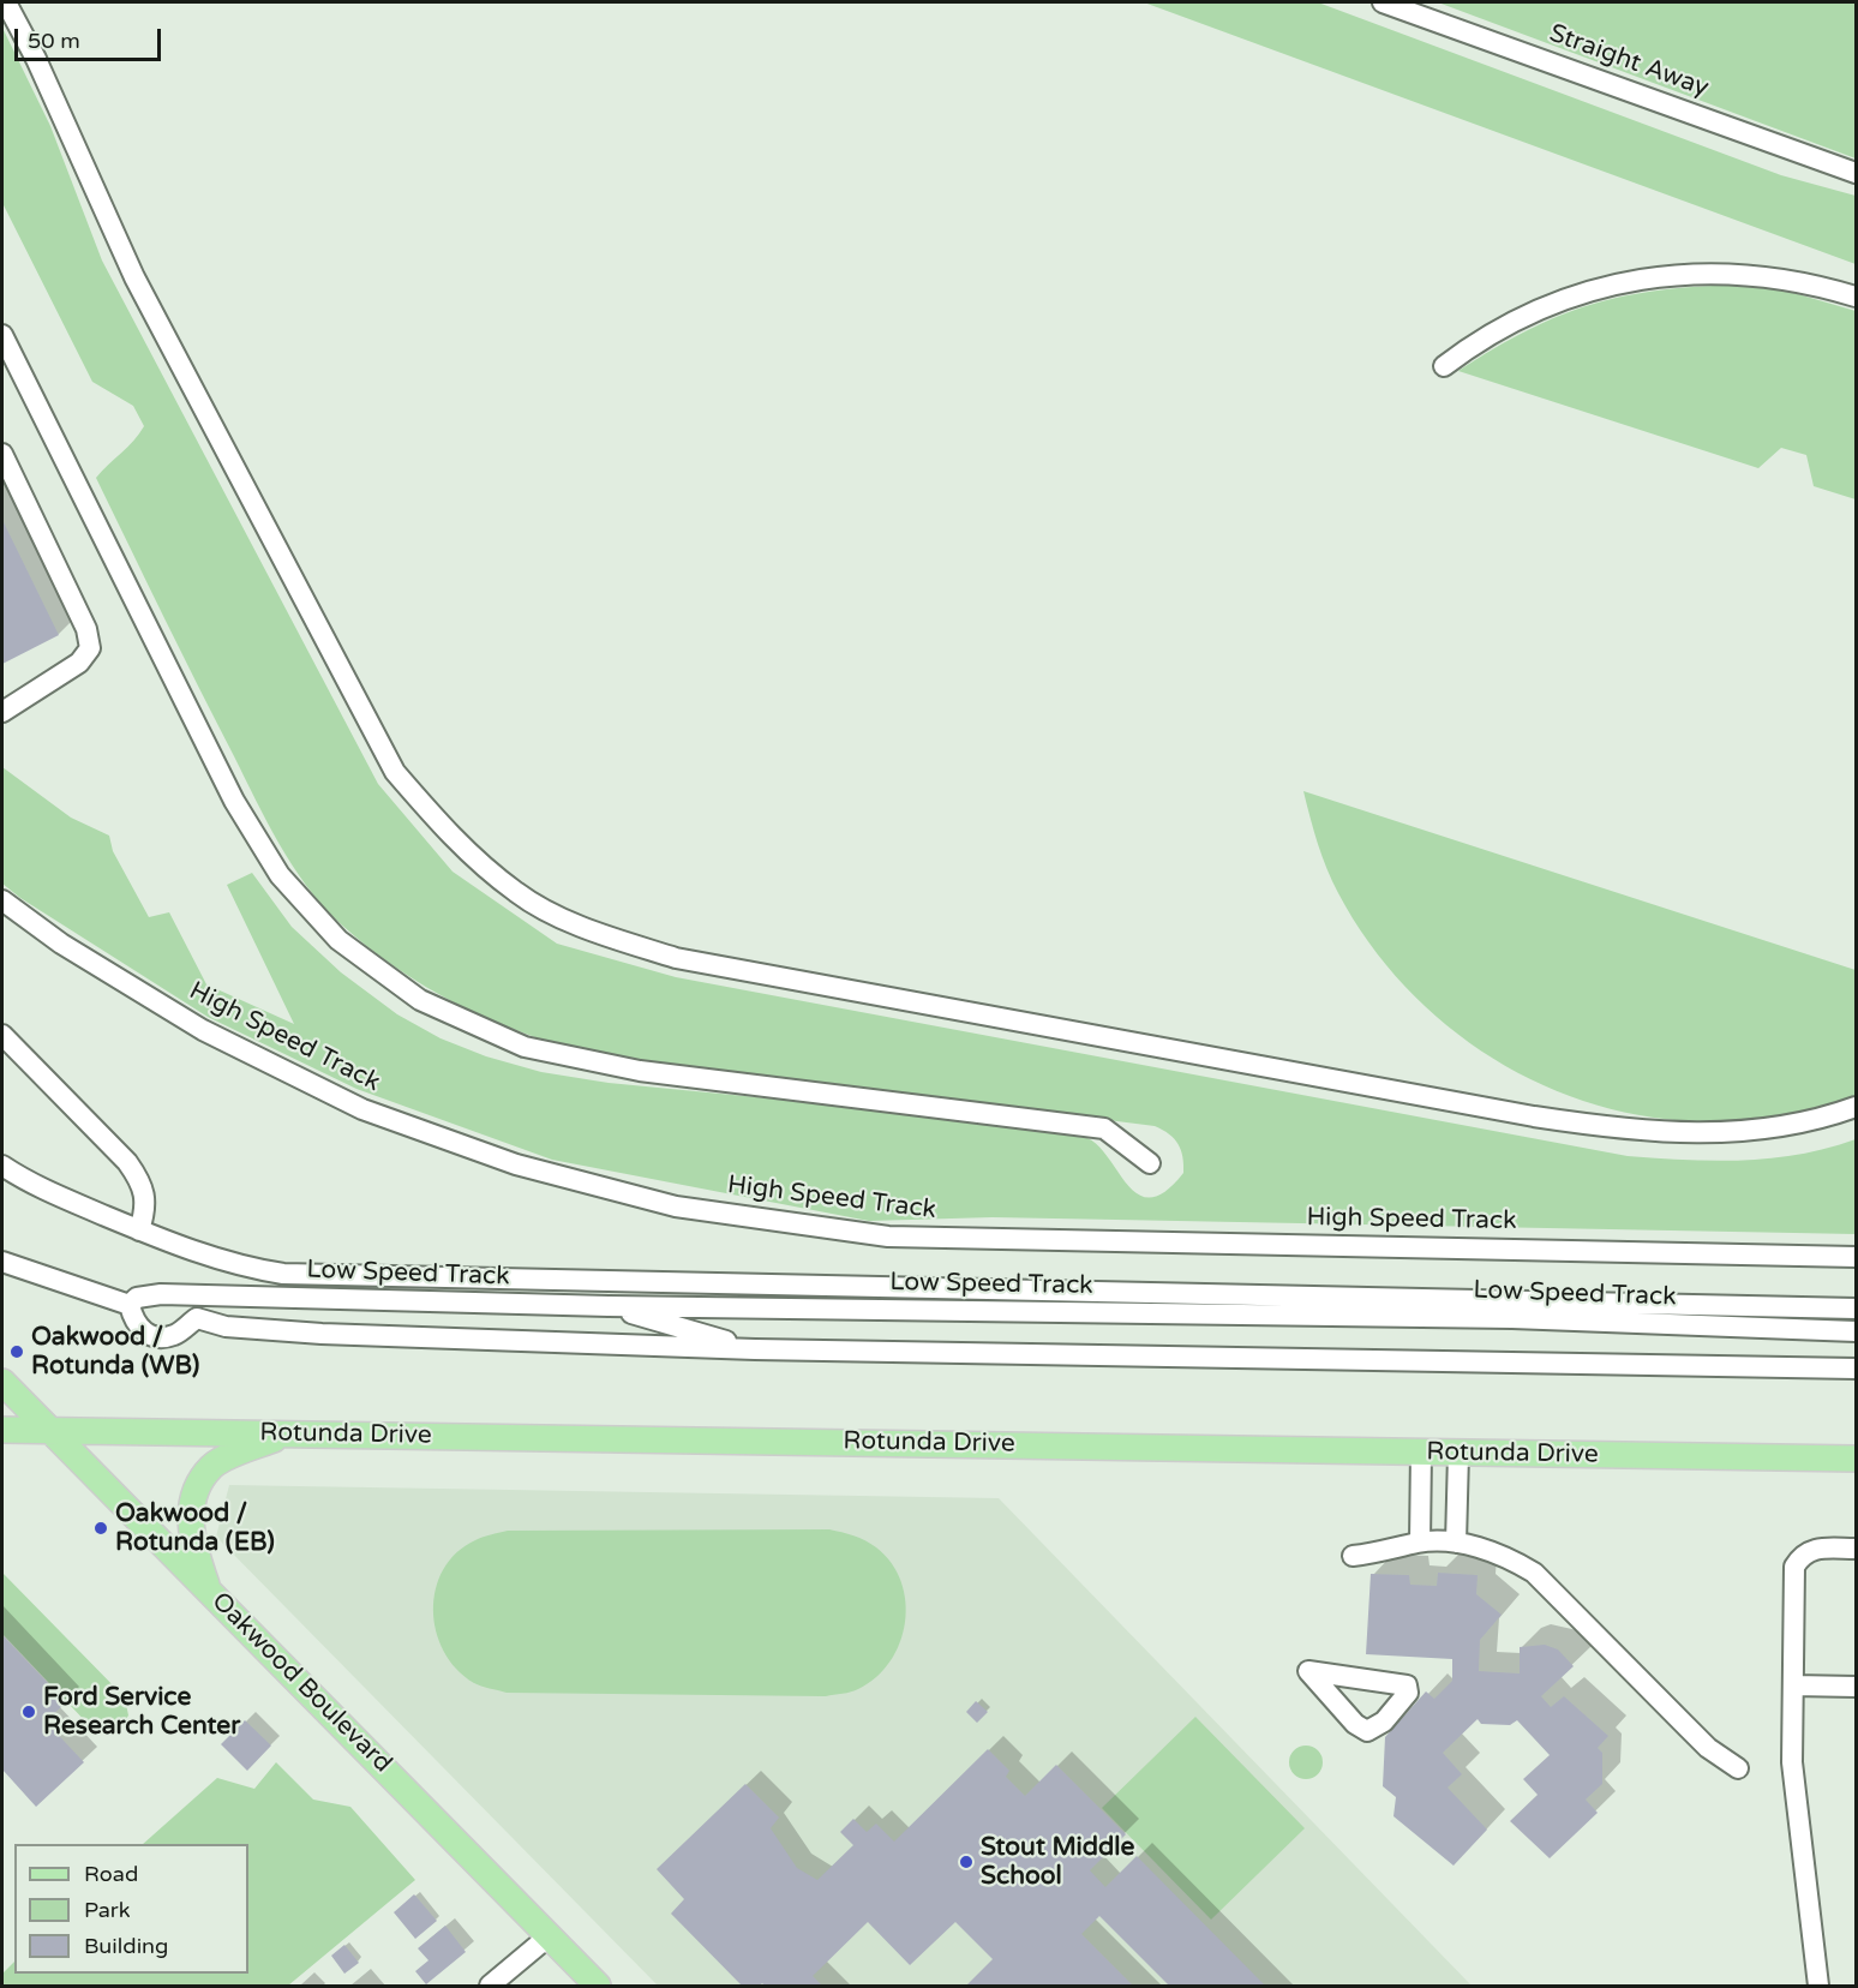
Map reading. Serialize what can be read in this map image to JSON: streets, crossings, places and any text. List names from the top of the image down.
{
  "streets": {
    "main road": ["Rotunda Drive", "Oakwood Boulevard"],
    "street": ["Straight Away", "High Speed Track", "Low Speed Track"]
  },
  "crossings": [
    ["Rotunda Drive", "Oakwood Boulevard"]
  ],
  "places": [
    "Oakwood / Rotunda (WB)",
    "Oakwood / Rotunda (EB)",
    "Ford Service Research Center",
    "Stout Middle School"
  ],
  "legend": ["Road", "Park", "Building"],
  "scale_bar": "50 m"
}
